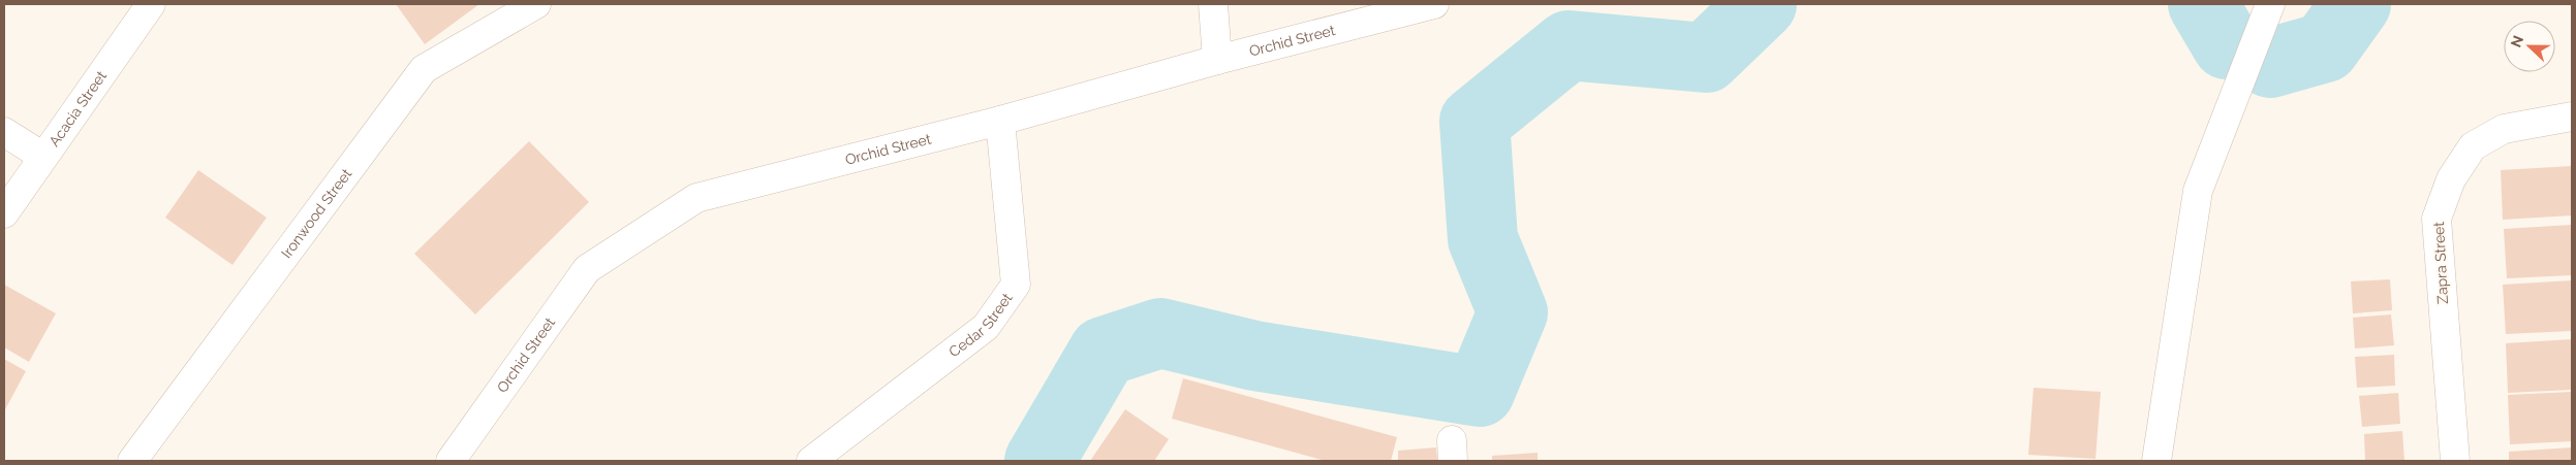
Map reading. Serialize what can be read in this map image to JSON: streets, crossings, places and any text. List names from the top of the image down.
{
  "streets": {
    "street": [
      "Orchid Street",
      "Acacia Street",
      "Ironwood Street",
      "Zapra Street",
      "Cedar Street"
    ]
  },
  "crossings": [
    ["Orchid Street", "Cedar Street"]
  ],
  "north": "left"
}
